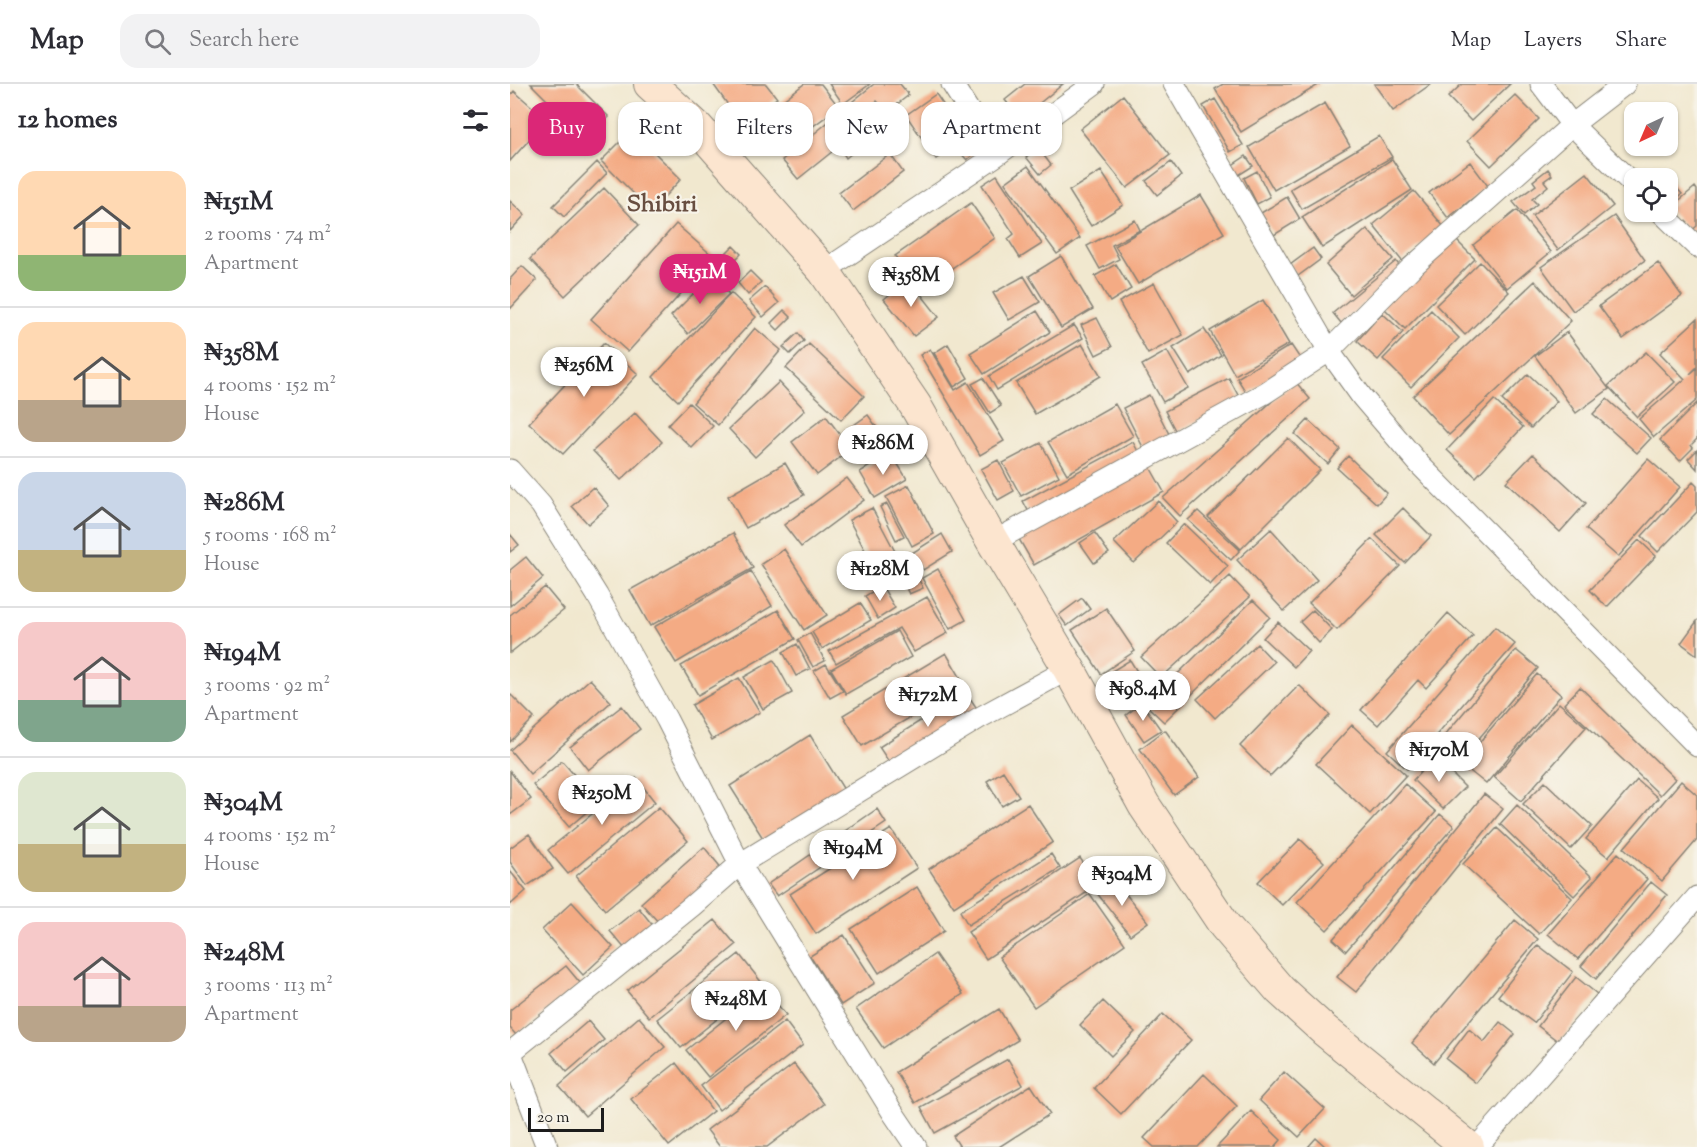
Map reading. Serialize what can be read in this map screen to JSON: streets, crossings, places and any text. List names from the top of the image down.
{
  "districts": ["Shibiri"],
  "scale_bar": "20 m",
  "north": "bottom left",
  "page": {
    "header": "Map",
    "search": "Search here",
    "nav": ["Map", "Layers", "Share"],
    "heading": "12 homes",
    "chip": [
      "Buy",
      "Rent",
      "Filters",
      "New",
      "Apartment"
    ],
    "list": [
      {
        "name": "₦151M",
        "note": "2 rooms · 74 m² · Apartment"
      },
      {
        "name": "₦358M",
        "note": "4 rooms · 152 m² · House"
      },
      {
        "name": "₦286M",
        "note": "5 rooms · 168 m² · House"
      },
      {
        "name": "₦194M",
        "note": "3 rooms · 92 m² · Apartment"
      },
      {
        "name": "₦304M",
        "note": "4 rooms · 152 m² · House"
      },
      {
        "name": "₦248M",
        "note": "3 rooms · 113 m² · Apartment"
      }
    ],
    "price": [
      "₦151M",
      "₦358M",
      "₦256M",
      "₦286M",
      "₦128M",
      "₦98.4M",
      "₦172M",
      "₦170M",
      "₦250M",
      "₦194M",
      "₦304M",
      "₦248M"
    ],
    "scale": "20 m"
  }
}
